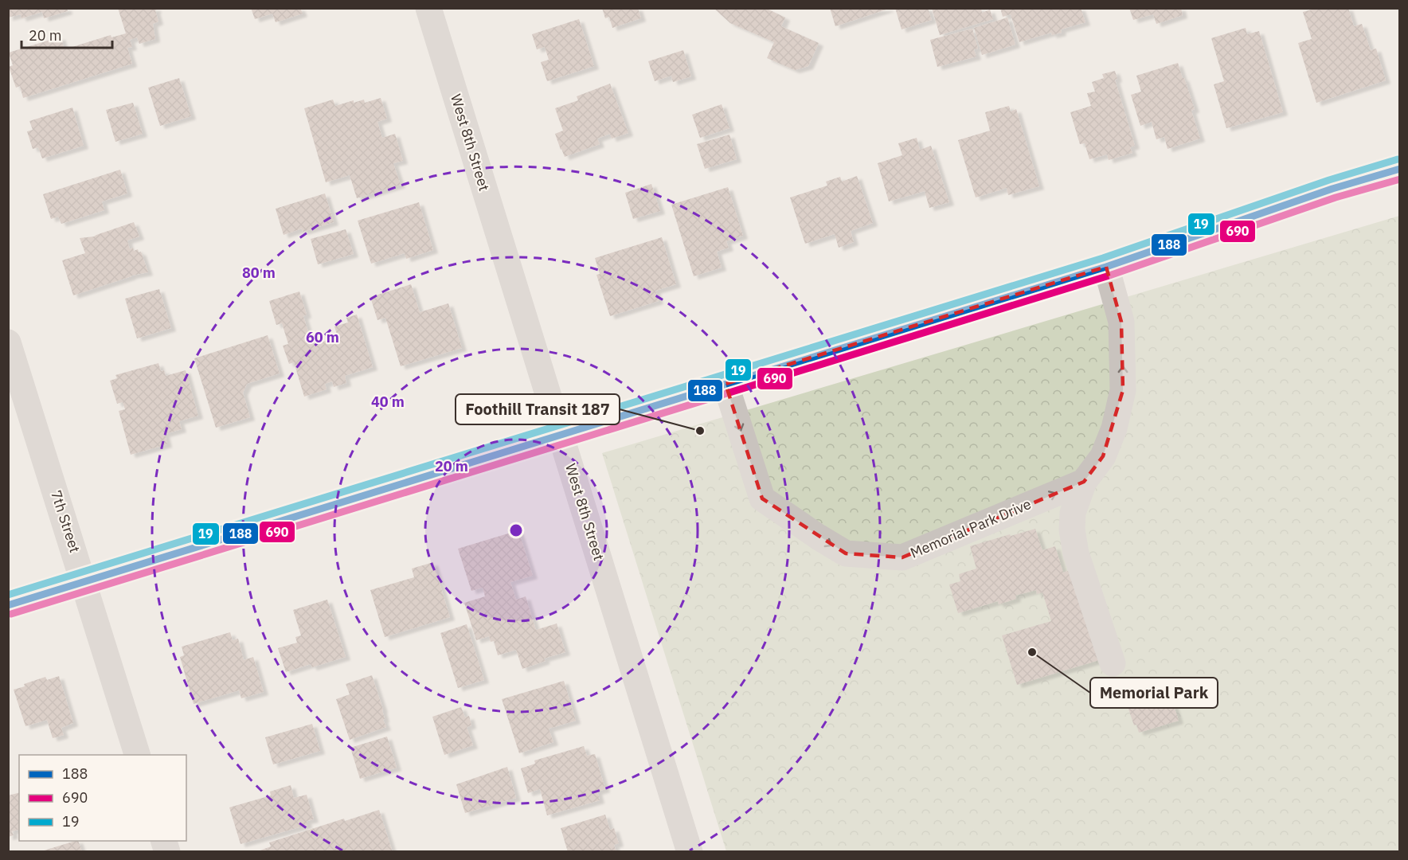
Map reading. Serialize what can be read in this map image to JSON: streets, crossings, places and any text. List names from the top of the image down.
{
  "streets": {
    "street": ["West 8th Street", "7th Street", "Memorial Park Drive"]
  },
  "places": ["Foothill Transit 187", "Memorial Park"],
  "lines": ["transit line 19", "transit line 188", "transit line 690"],
  "legend": ["188", "690", "19"],
  "scale_bar": "20 m",
  "rings": [
    "80 m",
    "60 m",
    "40 m",
    "20 m"
  ]
}
